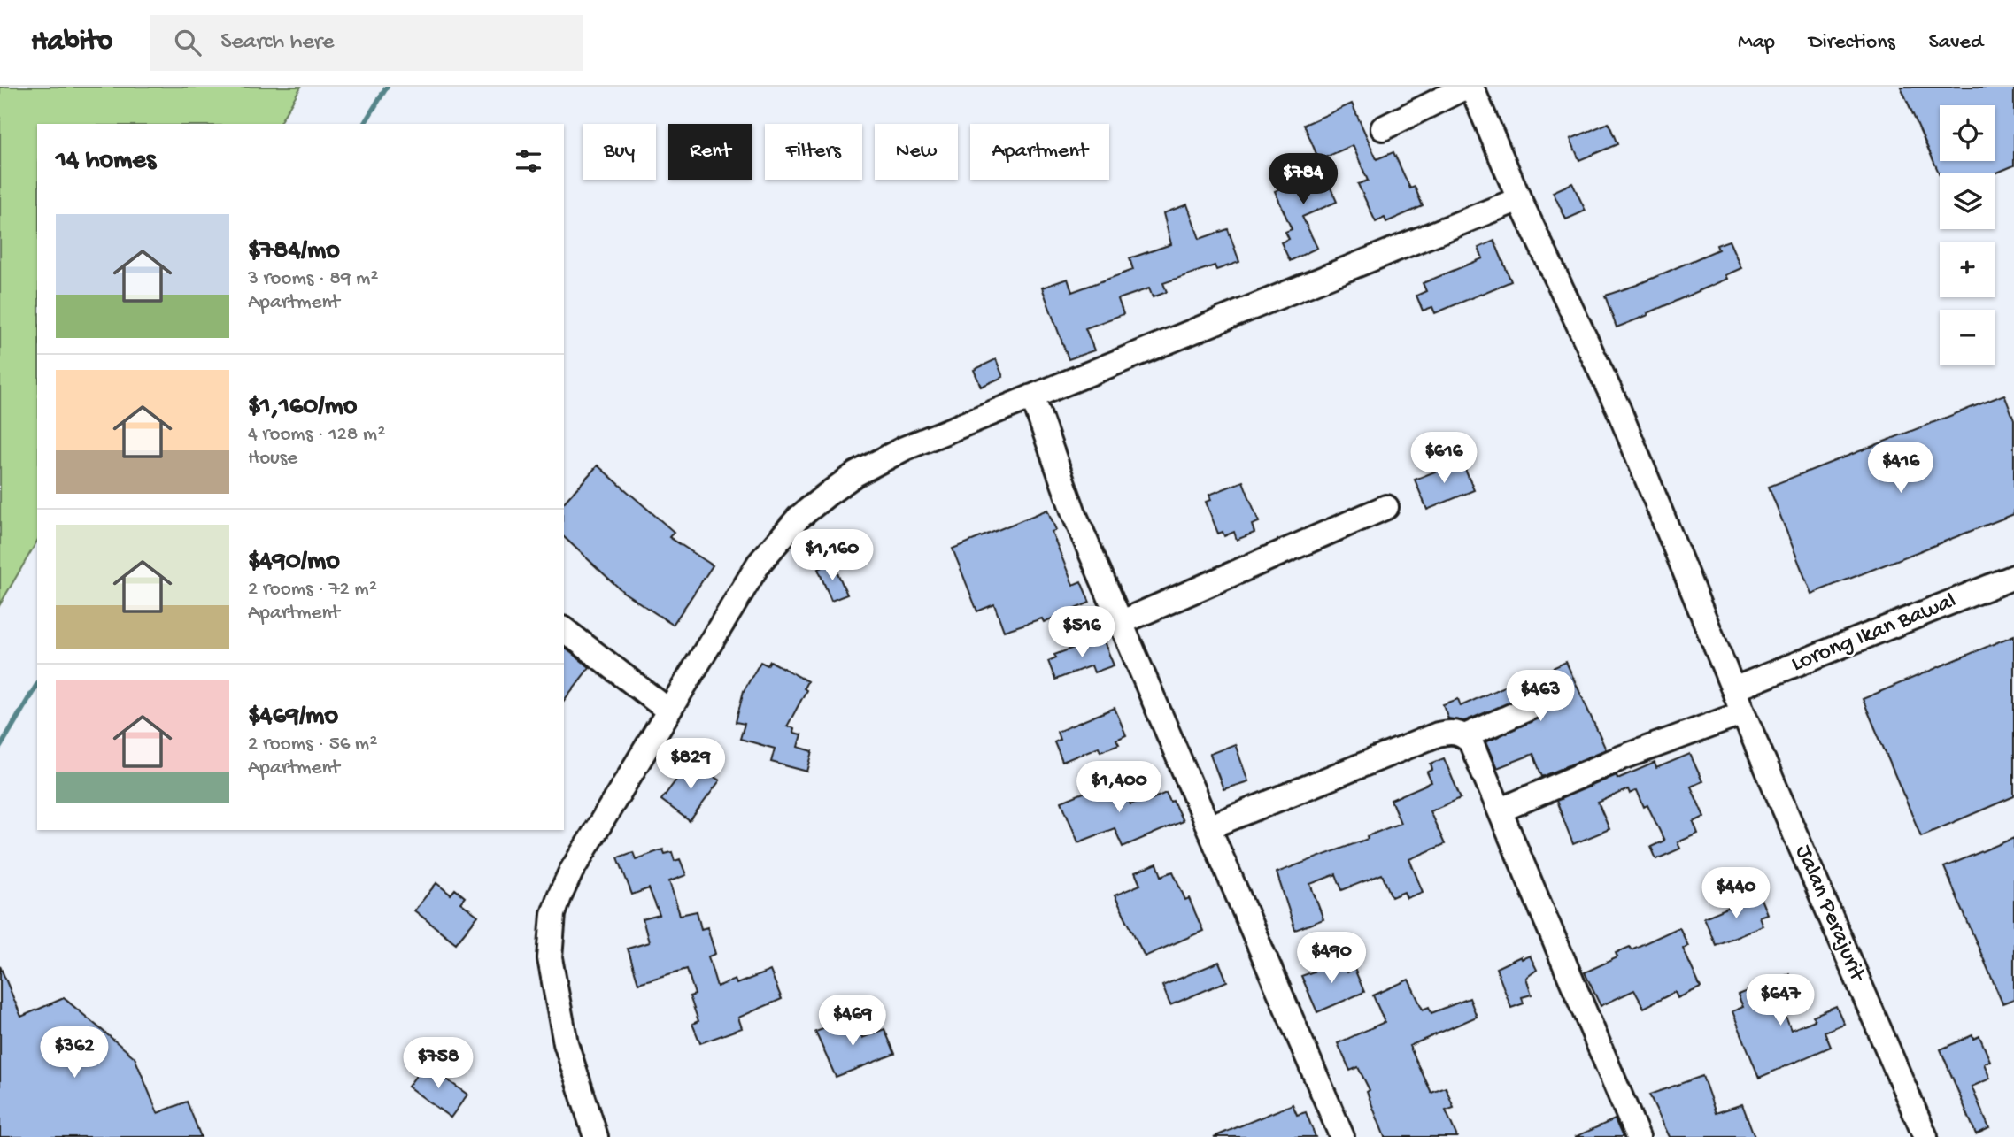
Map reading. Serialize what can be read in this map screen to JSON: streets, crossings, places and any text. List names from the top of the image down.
{
  "streets": {
    "street": ["Lorong Ikan Bawal", "Jalan Perajurit"]
  },
  "crossings": [
    ["Lorong Ikan Bawal", "Jalan Perajurit"]
  ],
  "page": {
    "header": "Habito",
    "search": "Search here",
    "nav": ["Map", "Directions", "Saved"],
    "map_buttons": ["+", "−"],
    "chip": [
      "Buy",
      "Rent",
      "Filters",
      "New",
      "Apartment"
    ],
    "heading": "14 homes",
    "price": [
      "$784",
      "$616",
      "$416",
      "$1,160",
      "$516",
      "$463",
      "$829",
      "$1,400",
      "$440",
      "$490",
      "$647",
      "$469",
      "$362",
      "$758"
    ],
    "list": [
      {
        "name": "$784/mo",
        "note": "3 rooms · 89 m² · Apartment"
      },
      {
        "name": "$1,160/mo",
        "note": "4 rooms · 128 m² · House"
      },
      {
        "name": "$490/mo",
        "note": "2 rooms · 72 m² · Apartment"
      },
      {
        "name": "$469/mo",
        "note": "2 rooms · 56 m² · Apartment"
      }
    ]
  }
}
